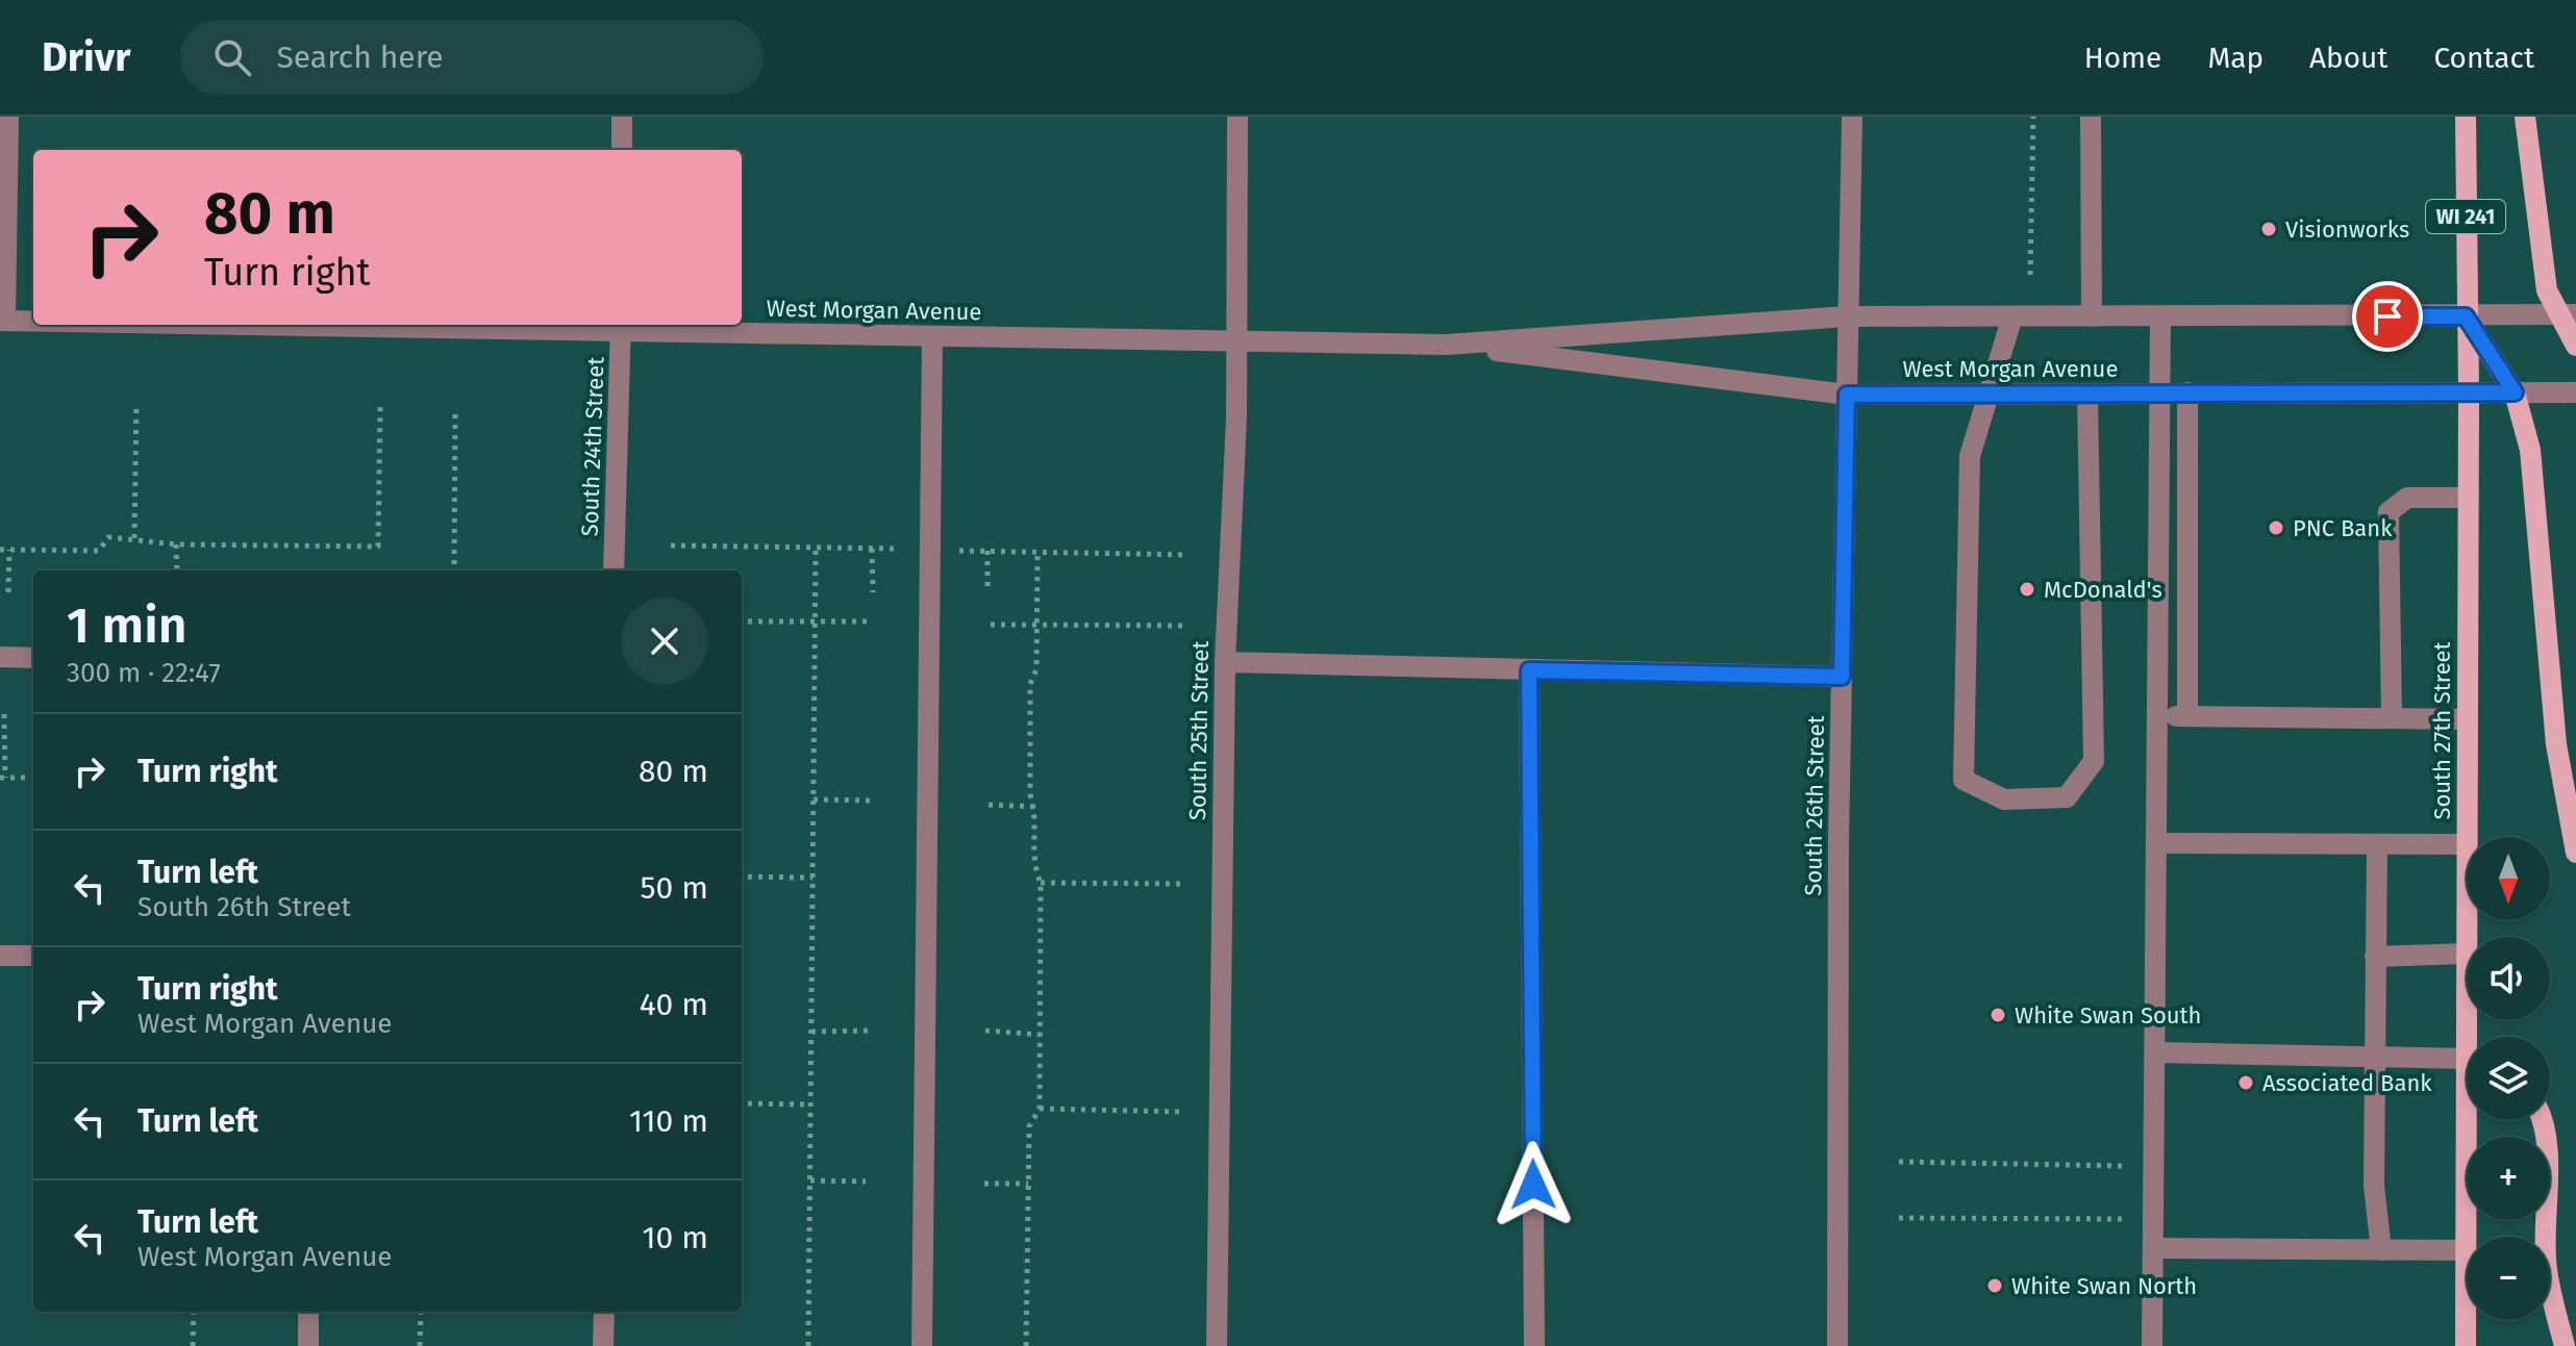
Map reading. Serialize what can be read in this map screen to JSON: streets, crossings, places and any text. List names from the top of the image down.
{
  "streets": {
    "main road": ["WI 241", "South 27th Street"],
    "street": [
      "West Morgan Avenue",
      "South 24th Street",
      "South 25th Street",
      "South 26th Street"
    ]
  },
  "crossings": [
    ["West Morgan Avenue", "South 24th Street"],
    ["West Morgan Avenue", "South 25th Street"],
    ["West Morgan Avenue", "South 27th Street"],
    ["West Morgan Avenue", "South 26th Street"]
  ],
  "places": [
    "Visionworks",
    "PNC Bank",
    "McDonald's",
    "White Swan South",
    "Associated Bank",
    "White Swan North"
  ],
  "north": "bottom",
  "page": {
    "header": "Drivr",
    "search": "Search here",
    "nav": [
      "Home",
      "Map",
      "About",
      "Contact"
    ],
    "turn": ["80 m", "Turn right"],
    "heading": ["1 min", "300 m · 22:47"],
    "list": [
      {
        "name": "Turn right",
        "value": "80 m"
      },
      {
        "name": "Turn left",
        "note": "South 26th Street",
        "value": "50 m"
      },
      {
        "name": "Turn right",
        "note": "West Morgan Avenue",
        "value": "40 m"
      },
      {
        "name": "Turn left",
        "value": "110 m"
      },
      {
        "name": "Turn left",
        "note": "West Morgan Avenue",
        "value": "10 m"
      }
    ],
    "map_buttons": ["+", "−"]
  }
}
